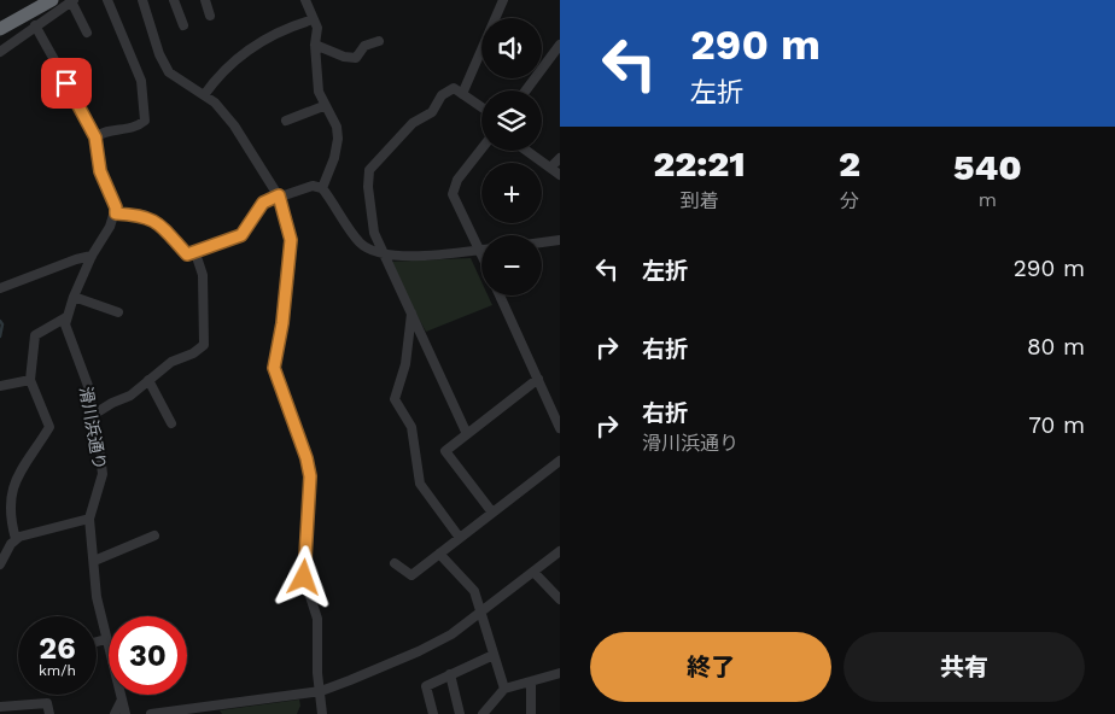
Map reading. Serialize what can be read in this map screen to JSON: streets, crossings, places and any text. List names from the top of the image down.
{
  "streets": {
    "street": ["滑川浜通り"]
  },
  "page": {
    "turn": ["290 m", "左折"],
    "map_buttons": ["+", "−"],
    "eta": [
      "22:21",
      "到着",
      "2",
      "分",
      "540",
      "m"
    ],
    "list": [
      {
        "name": "左折",
        "value": "290 m"
      },
      {
        "name": "右折",
        "value": "80 m"
      },
      {
        "name": "右折",
        "note": "滑川浜通り",
        "value": "70 m"
      }
    ],
    "speed": "26 km/h",
    "limit": "30",
    "buttons": ["終了", "共有"]
  }
}
